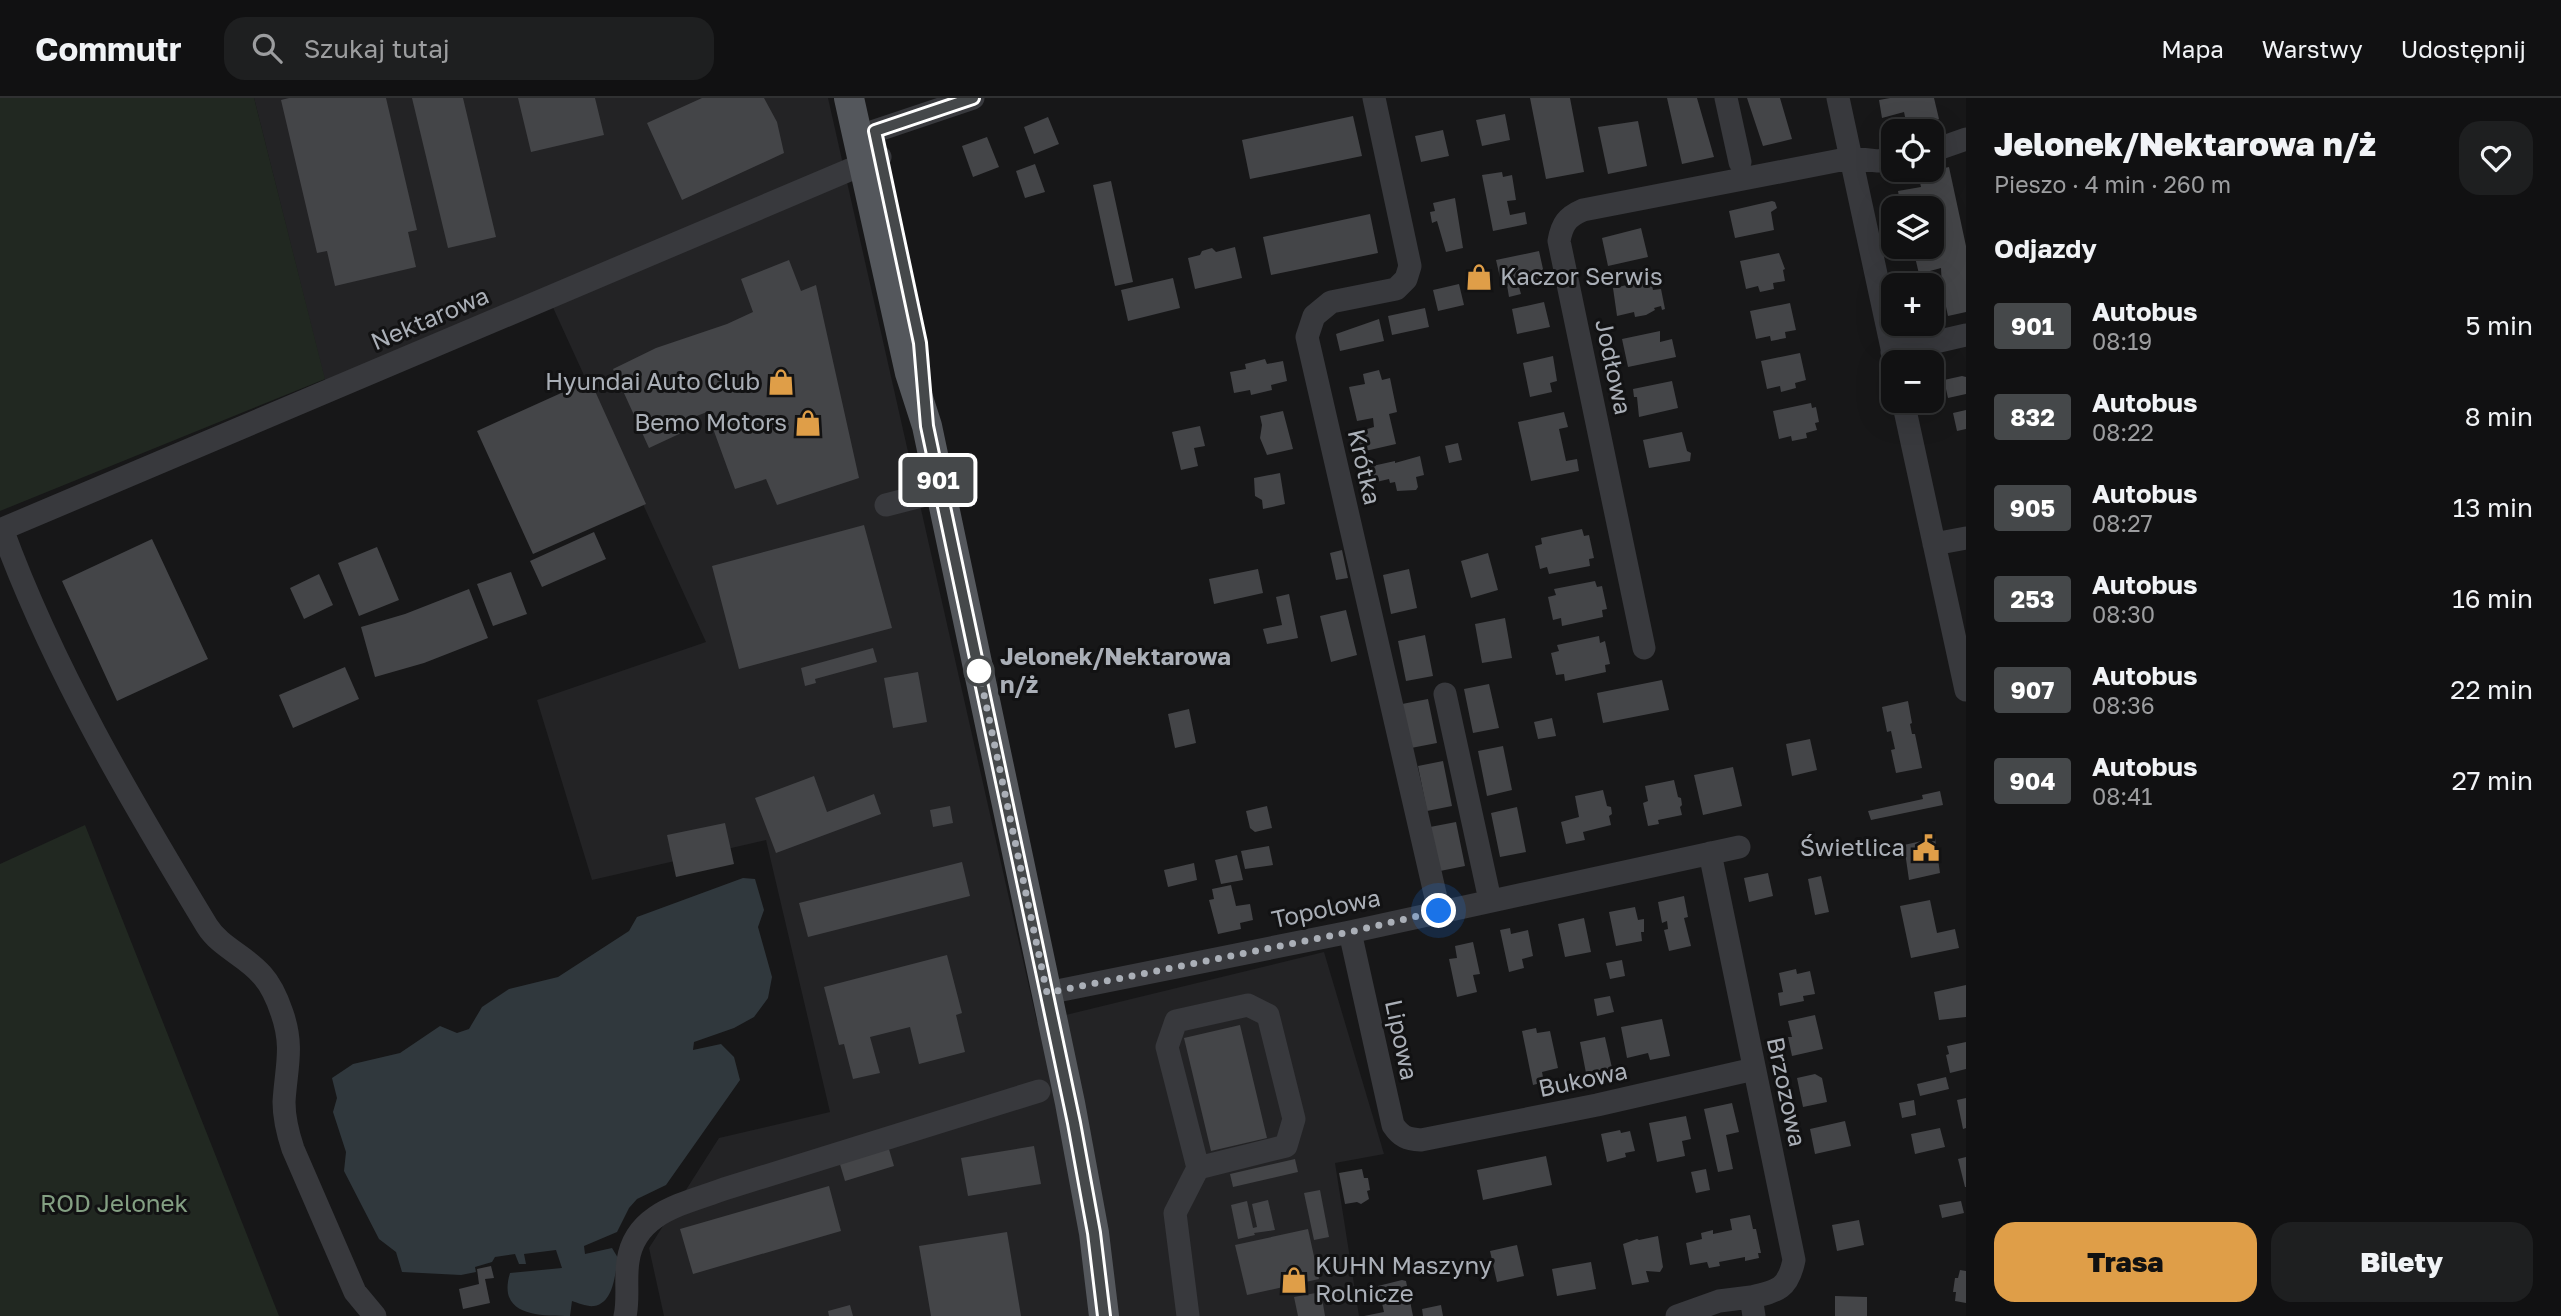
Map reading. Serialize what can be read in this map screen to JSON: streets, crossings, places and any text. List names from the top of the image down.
{
  "streets": {
    "street": [
      "Nektarowa",
      "Jodłowa",
      "Krótka",
      "Topolowa",
      "Lipowa",
      "Bukowa",
      "Brzozowa"
    ]
  },
  "crossings": [
    ["Krótka", "Topolowa"],
    ["Topolowa", "Lipowa"],
    ["Topolowa", "Brzozowa"],
    ["Lipowa", "Bukowa"],
    ["Bukowa", "Brzozowa"]
  ],
  "parks": ["ROD Jelonek"],
  "places": {
    "shop": [
      "Kaczor Serwis",
      "Hyundai Auto Club",
      "Bemo Motors",
      "KUHN Maszyny Rolnicze"
    ],
    "other": ["Jelonek/Nektarowa n/ż"],
    "public building": ["Świetlica"]
  },
  "lines": ["bus line 901"],
  "page": {
    "header": "Commutr",
    "search": "Szukaj tutaj",
    "nav": ["Mapa", "Warstwy", "Udostępnij"],
    "on_map": "901",
    "heading": [
      ["Jelonek/Nektarowa n/ż", "Pieszo · 4 min · 260 m"],
      "Odjazdy"
    ],
    "map_buttons": ["+", "−"],
    "list": [
      {
        "mark": "901",
        "name": "Autobus",
        "note": "08:19",
        "value": "5 min"
      },
      {
        "mark": "832",
        "name": "Autobus",
        "note": "08:22",
        "value": "8 min"
      },
      {
        "mark": "905",
        "name": "Autobus",
        "note": "08:27",
        "value": "13 min"
      },
      {
        "mark": "253",
        "name": "Autobus",
        "note": "08:30",
        "value": "16 min"
      },
      {
        "mark": "907",
        "name": "Autobus",
        "note": "08:36",
        "value": "22 min"
      },
      {
        "mark": "904",
        "name": "Autobus",
        "note": "08:41",
        "value": "27 min"
      }
    ],
    "buttons": ["Trasa", "Bilety"]
  }
}
